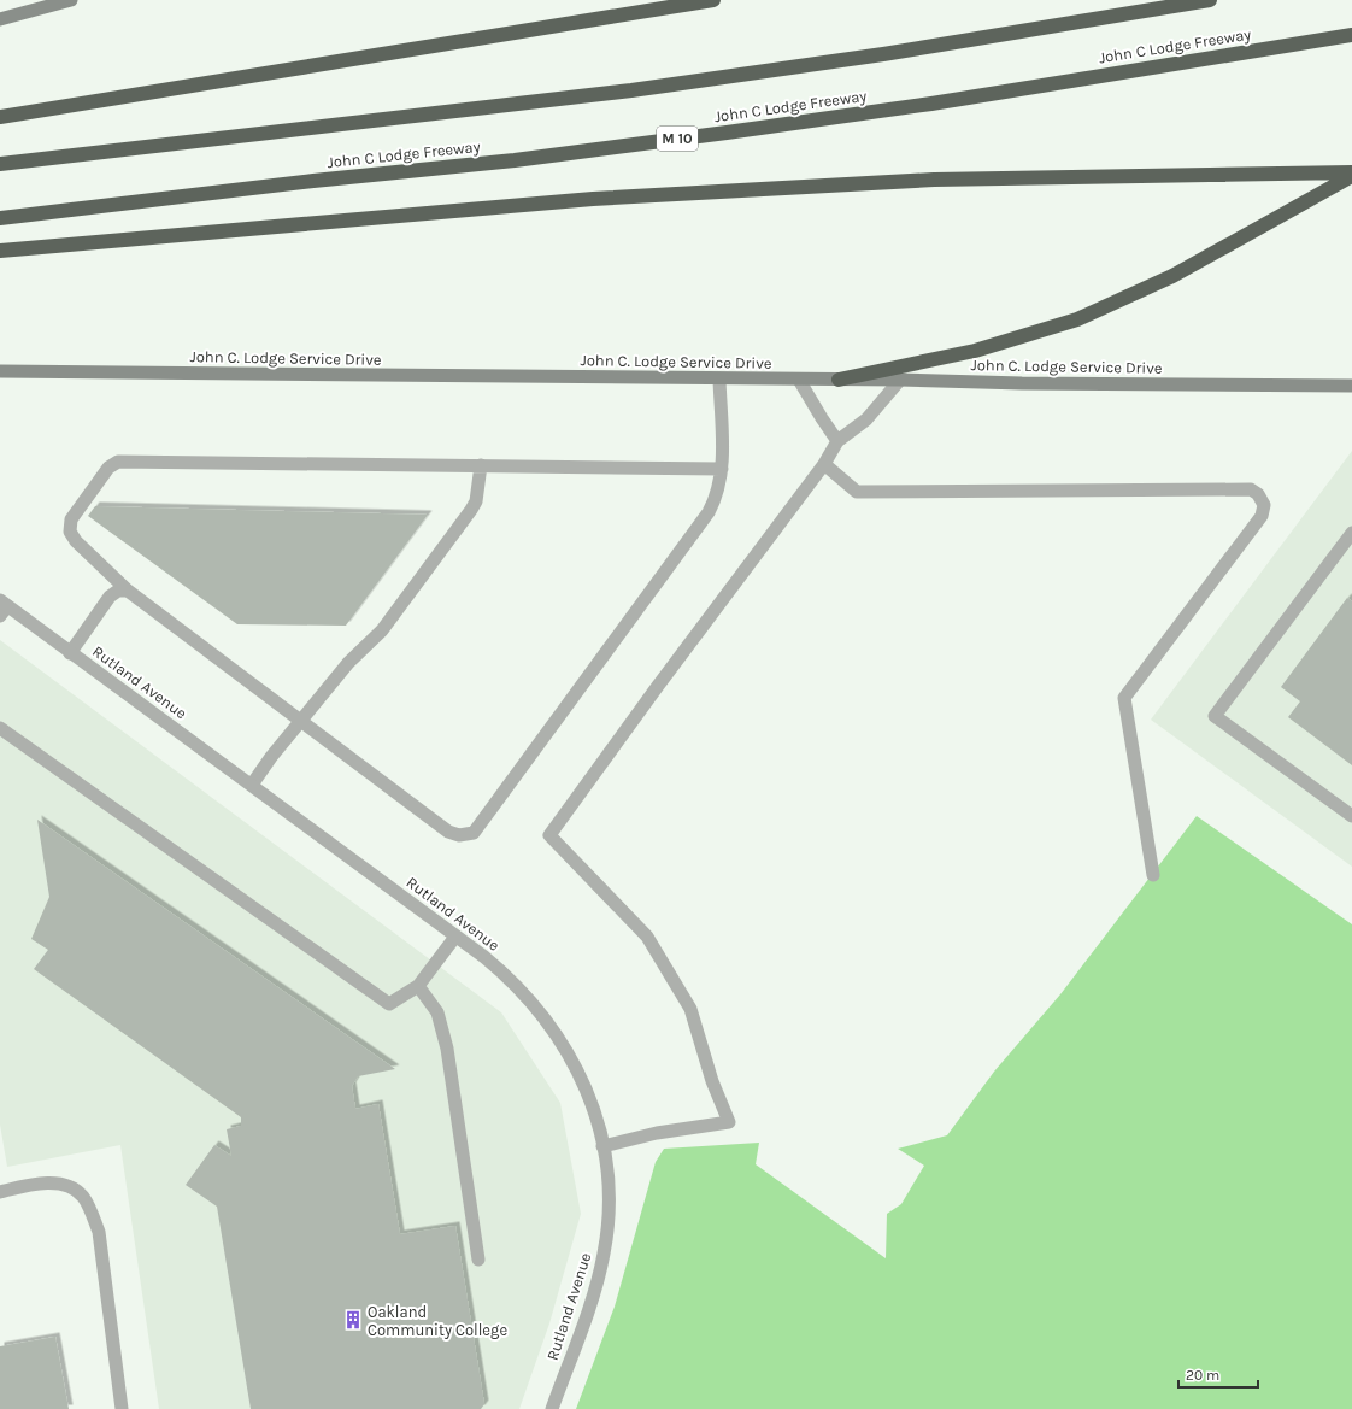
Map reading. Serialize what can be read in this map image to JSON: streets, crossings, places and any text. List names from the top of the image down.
{
  "streets": {
    "highway": ["John C Lodge Freeway", "M 10"],
    "main road": ["John C. Lodge Service Drive"],
    "street": ["Rutland Avenue"]
  },
  "places": {
    "building": ["Oakland Community College"]
  },
  "scale_bar": "20 m"
}
